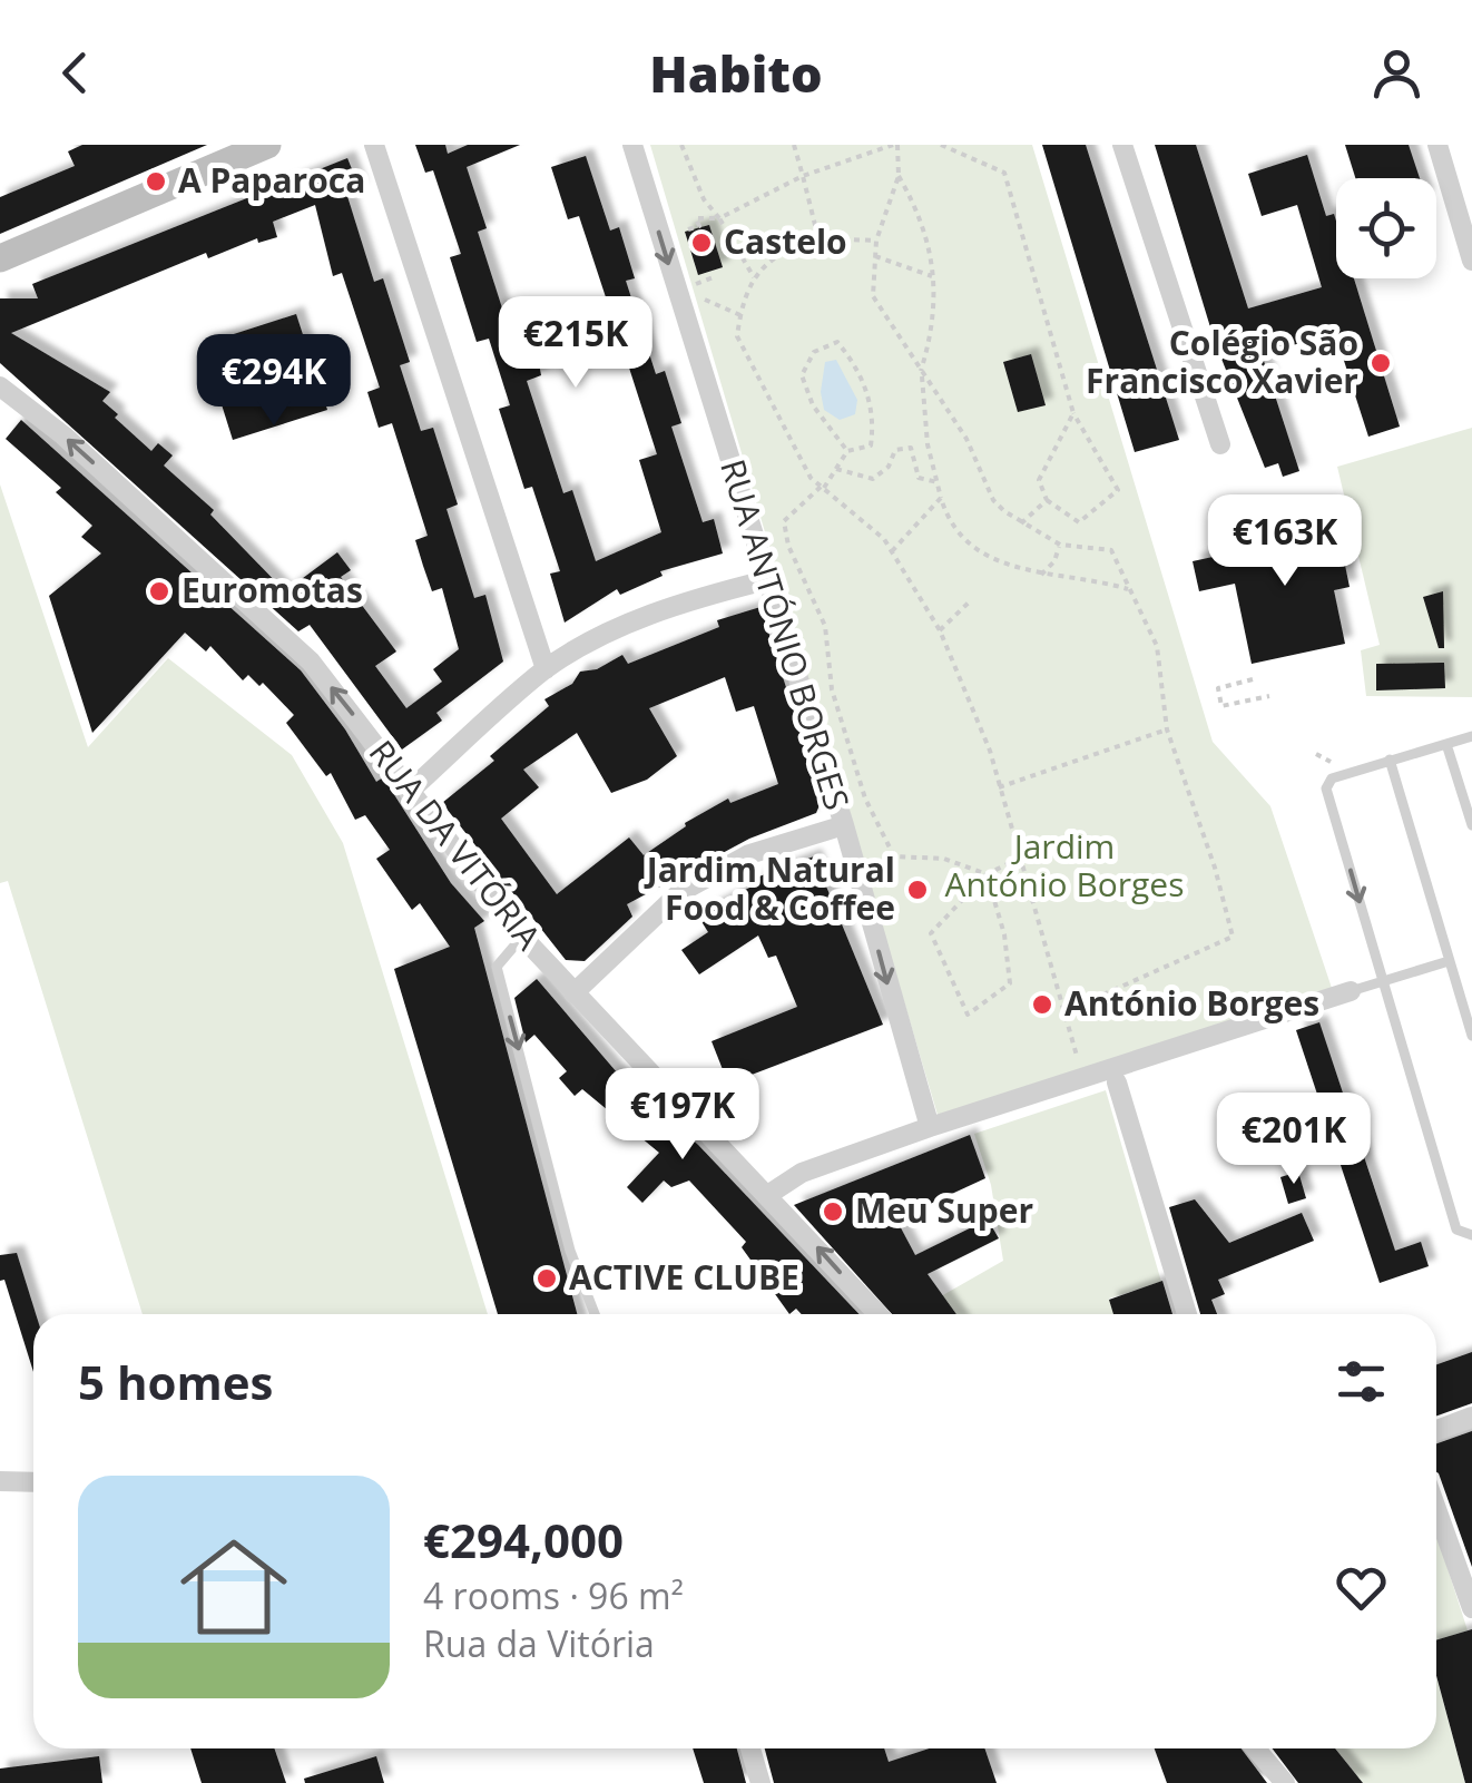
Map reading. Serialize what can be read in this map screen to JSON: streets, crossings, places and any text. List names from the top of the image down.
{
  "streets": {
    "street": ["RUA ANTÓNIO BORGES", "RUA DA VITÓRIA"]
  },
  "one_way": ["RUA ANTÓNIO BORGES", "RUA DA VITÓRIA"],
  "parks": ["Jardim António Borges"],
  "places": [
    "A Paparoca",
    "Castelo",
    "Colégio São Francisco Xavier",
    "Euromotas",
    "Jardim Natural Food & Coffee",
    "António Borges",
    "Meu Super",
    "ACTIVE CLUBE"
  ],
  "page": {
    "header": "Habito",
    "price": [
      "€215K",
      "€294K",
      "€163K",
      "€197K",
      "€201K"
    ],
    "heading": "5 homes",
    "list": [
      {
        "name": "€294,000",
        "note": "4 rooms · 96 m² · Rua da Vitória"
      }
    ]
  }
}
